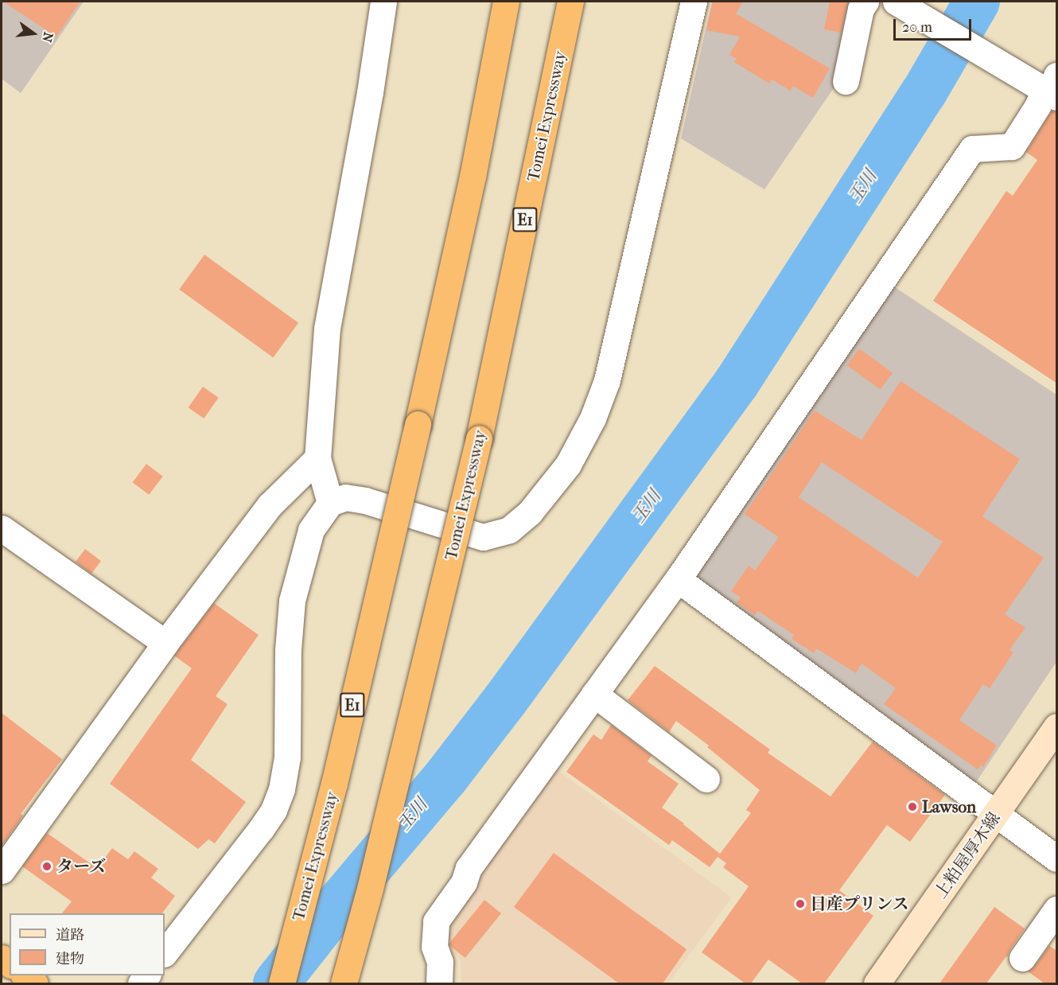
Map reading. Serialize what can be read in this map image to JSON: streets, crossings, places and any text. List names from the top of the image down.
{
  "streets": {
    "highway": ["Tomei Expressway", "E1"],
    "main road": ["上粕屋厚木線"]
  },
  "water": ["玉川"],
  "places": ["Lawson", "ターズ", "日産プリンス"],
  "legend": ["道路", "建物"],
  "scale_bar": "20 m",
  "north": "right"
}
